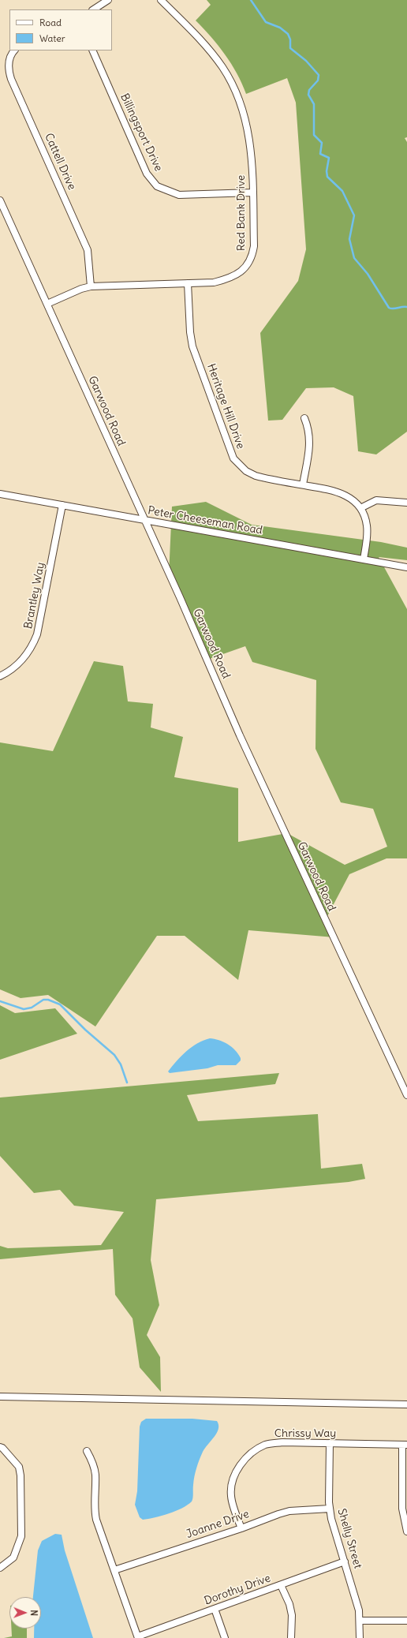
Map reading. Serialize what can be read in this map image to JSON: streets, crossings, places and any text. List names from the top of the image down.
{
  "streets": {
    "street": [
      "Billingsport Drive",
      "Cattell Drive",
      "Red Bank Drive",
      "Heritage Hill Drive",
      "Garwood Road",
      "Peter Cheeseman Road",
      "Brantley Way",
      "Chrissy Way",
      "Joanne Drive",
      "Shelly Street",
      "Dorothy Drive"
    ]
  },
  "crossings": [
    ["Billingsport Drive", "Red Bank Drive"],
    ["Cattell Drive", "Red Bank Drive"],
    ["Red Bank Drive", "Heritage Hill Drive"],
    ["Red Bank Drive", "Garwood Road"],
    ["Heritage Hill Drive", "Peter Cheeseman Road"],
    ["Garwood Road", "Peter Cheeseman Road"],
    ["Peter Cheeseman Road", "Brantley Way"],
    ["Chrissy Way", "Joanne Drive"],
    ["Chrissy Way", "Shelly Street"],
    ["Joanne Drive", "Shelly Street"],
    ["Shelly Street", "Dorothy Drive"]
  ],
  "legend": ["Road", "Water"],
  "north": "right"
}
